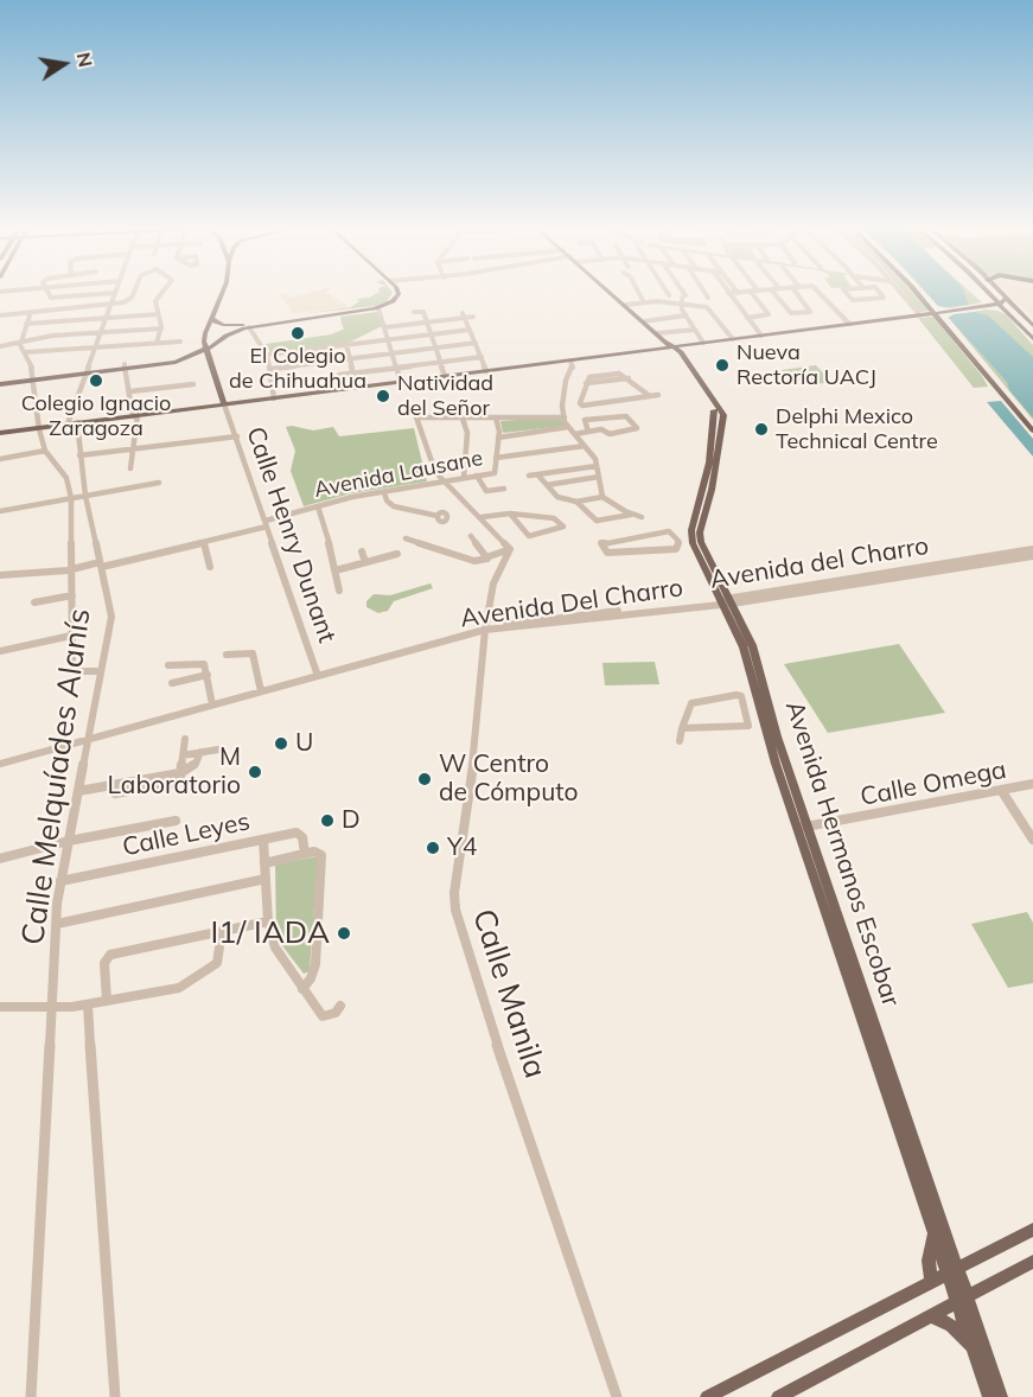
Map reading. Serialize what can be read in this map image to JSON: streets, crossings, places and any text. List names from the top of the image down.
{
  "streets": {
    "main road": ["Calle Henry Dunant", "Avenida Hermanos Escobar"],
    "street": [
      "Avenida Lausane",
      "Avenida del Charro",
      "Avenida Del Charro",
      "Calle Melquíades Alanís",
      "Calle Omega",
      "Calle Leyes",
      "Calle Manila"
    ]
  },
  "crossings": [
    ["Avenida Lausane", "Calle Henry Dunant"],
    ["Avenida Lausane", "Calle Melquíades Alanís"],
    ["Calle Henry Dunant", "Avenida Del Charro"],
    ["Avenida del Charro", "Avenida Del Charro"],
    ["Avenida Del Charro", "Calle Melquíades Alanís"],
    ["Avenida Del Charro", "Avenida Hermanos Escobar"],
    ["Avenida Del Charro", "Calle Manila"],
    ["Calle Melquíades Alanís", "Calle Leyes"],
    ["Calle Omega", "Avenida Hermanos Escobar"]
  ],
  "places": [
    "El Colegio de Chihuahua",
    "Nueva Rectoría UACJ",
    "Colegio Ignacio Zaragoza",
    "Natividad del Señor",
    "Delphi Mexico Technical Centre",
    "U",
    "M Laboratorio",
    "W Centro de Cómputo",
    "D",
    "Y4",
    "I1/ IADA"
  ],
  "north": "right"
}
